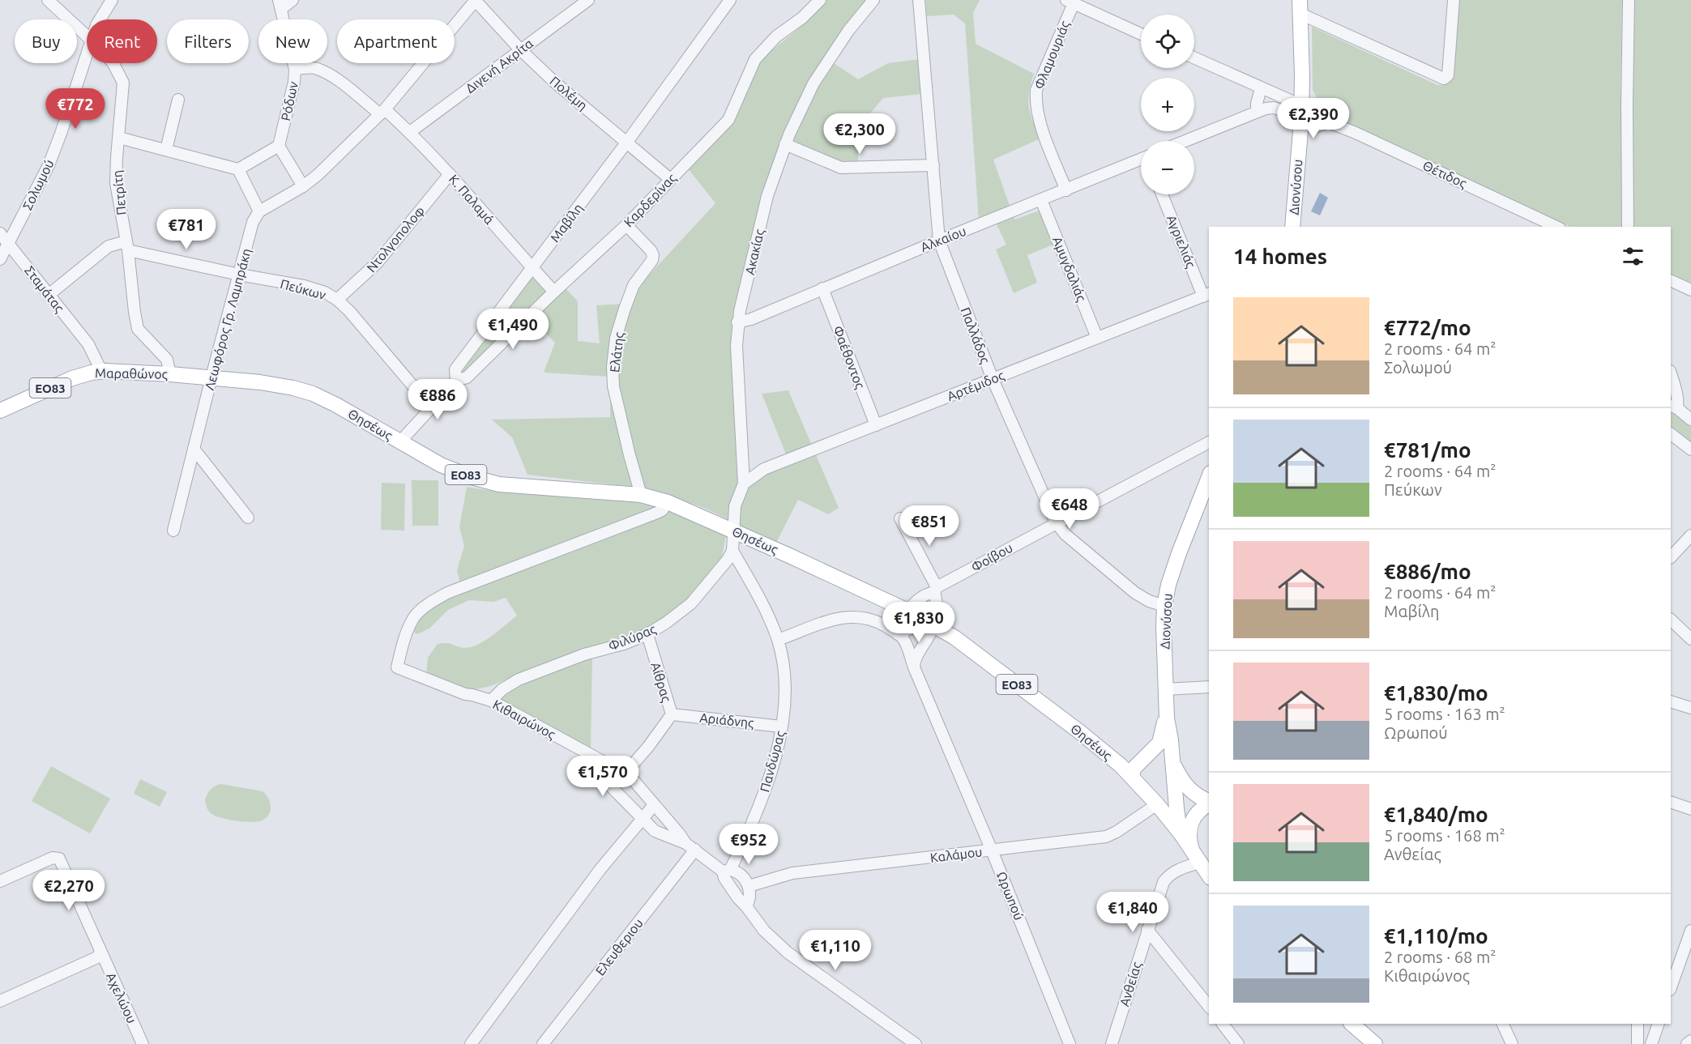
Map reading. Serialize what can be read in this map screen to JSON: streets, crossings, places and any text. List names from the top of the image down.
{
  "streets": {
    "main road": [
      "Διονύσου",
      "Μαραθώνος",
      "ΕΟ83",
      "Θησέως"
    ],
    "street": [
      "Φλαμουριάς",
      "Διγενή Ακρίτα",
      "Πολέμη",
      "Ρόδων",
      "Θέτιδος",
      "Σολωμού",
      "Πετρίτη",
      "Κ. Παλαμά",
      "Καρδερίνας",
      "Μαβίλη",
      "Ντολγοπολοφ",
      "Αλκαίου",
      "Αγριελιάς",
      "Ακακίας",
      "Αμυγδαλιάς",
      "Σταμάτας",
      "Πεύκων",
      "Λεωφόρος Γρ. Λαμπράκη",
      "Παλλάδος",
      "Ελάτης",
      "Φαέθοντος",
      "Αρτέμιδος",
      "Φοίβου",
      "Φιλύρας",
      "Αίθρας",
      "Κιθαιρώνος",
      "Αριάδνης",
      "Πανδώρας",
      "Καλάμου",
      "Ωρωπού",
      "Ελευθεριου",
      "Ανθείας",
      "Αχελώου"
    ]
  },
  "crossings": [
    ["Φλαμουριάς", "Αλκαίου"],
    ["Διγενή Ακρίτα", "Πολέμη"],
    ["Διγενή Ακρίτα", "Κ. Παλαμά"],
    ["Πολέμη", "Καρδερίνας"],
    ["Πολέμη", "Μαβίλη"],
    ["Ρόδων", "Κ. Παλαμά"],
    ["Θέτιδος", "Διονύσου"],
    ["Σολωμού", "Σταμάτας"],
    ["Διονύσου", "Παλλάδος"],
    ["Διονύσου", "Θησέως"],
    ["Πετρίτη", "Πεύκων"],
    ["Πετρίτη", "Μαραθώνος"],
    ["Κ. Παλαμά", "Καρδερίνας"],
    ["Κ. Παλαμά", "Μαβίλη"],
    ["Κ. Παλαμά", "Ντολγοπολοφ"],
    ["Καρδερίνας", "Μαβίλη"],
    ["Καρδερίνας", "Ελάτης"],
    ["Μαβίλη", "Πεύκων"],
    ["Μαβίλη", "Θησέως"],
    ["Ντολγοπολοφ", "Πεύκων"],
    ["Αλκαίου", "Ακακίας"],
    ["Αλκαίου", "Αμυγδαλιάς"],
    ["Αλκαίου", "Παλλάδος"],
    ["Αλκαίου", "Φαέθοντος"],
    ["Αγριελιάς", "Αρτέμιδος"],
    ["Ακακίας", "Αρτέμιδος"],
    ["Ακακίας", "Θησέως"],
    ["Αμυγδαλιάς", "Αρτέμιδος"],
    ["Σταμάτας", "Μαραθώνος"],
    ["Πεύκων", "Λεωφόρος Γρ. Λαμπράκη"],
    ["Λεωφόρος Γρ. Λαμπράκη", "Μαραθώνος"],
    ["Λεωφόρος Γρ. Λαμπράκη", "Θησέως"],
    ["Παλλάδος", "Αρτέμιδος"],
    ["Παλλάδος", "Φοίβου"],
    ["Ελάτης", "Θησέως"],
    ["Φαέθοντος", "Αρτέμιδος"],
    ["Μαραθώνος", "Θησέως"],
    ["Θησέως", "Φοίβου"],
    ["Θησέως", "Κιθαιρώνος"],
    ["Θησέως", "Καλάμου"],
    ["Θησέως", "Ανθείας"],
    ["Φιλύρας", "Αίθρας"],
    ["Φιλύρας", "Κιθαιρώνος"],
    ["Φιλύρας", "Πανδώρας"],
    ["Αίθρας", "Κιθαιρώνος"],
    ["Αίθρας", "Αριάδνης"],
    ["Κιθαιρώνος", "Πανδώρας"],
    ["Κιθαιρώνος", "Ελευθεριου"],
    ["Αριάδνης", "Πανδώρας"],
    ["Καλάμου", "Ωρωπού"]
  ],
  "page": {
    "map_buttons": ["+", "−"],
    "chip": [
      "Buy",
      "Rent",
      "Filters",
      "New",
      "Apartment"
    ],
    "price": [
      "€772",
      "€2,390",
      "€2,300",
      "€781",
      "€1,490",
      "€886",
      "€648",
      "€851",
      "€1,830",
      "€1,570",
      "€952",
      "€2,270",
      "€1,840",
      "€1,110"
    ],
    "heading": "14 homes",
    "list": [
      {
        "name": "€772/mo",
        "note": "2 rooms · 64 m² · Σολωμού"
      },
      {
        "name": "€781/mo",
        "note": "2 rooms · 64 m² · Πεύκων"
      },
      {
        "name": "€886/mo",
        "note": "2 rooms · 64 m² · Μαβίλη"
      },
      {
        "name": "€1,830/mo",
        "note": "5 rooms · 163 m² · Ωρωπού"
      },
      {
        "name": "€1,840/mo",
        "note": "5 rooms · 168 m² · Ανθείας"
      },
      {
        "name": "€1,110/mo",
        "note": "2 rooms · 68 m² · Κιθαιρώνος"
      }
    ]
  }
}
